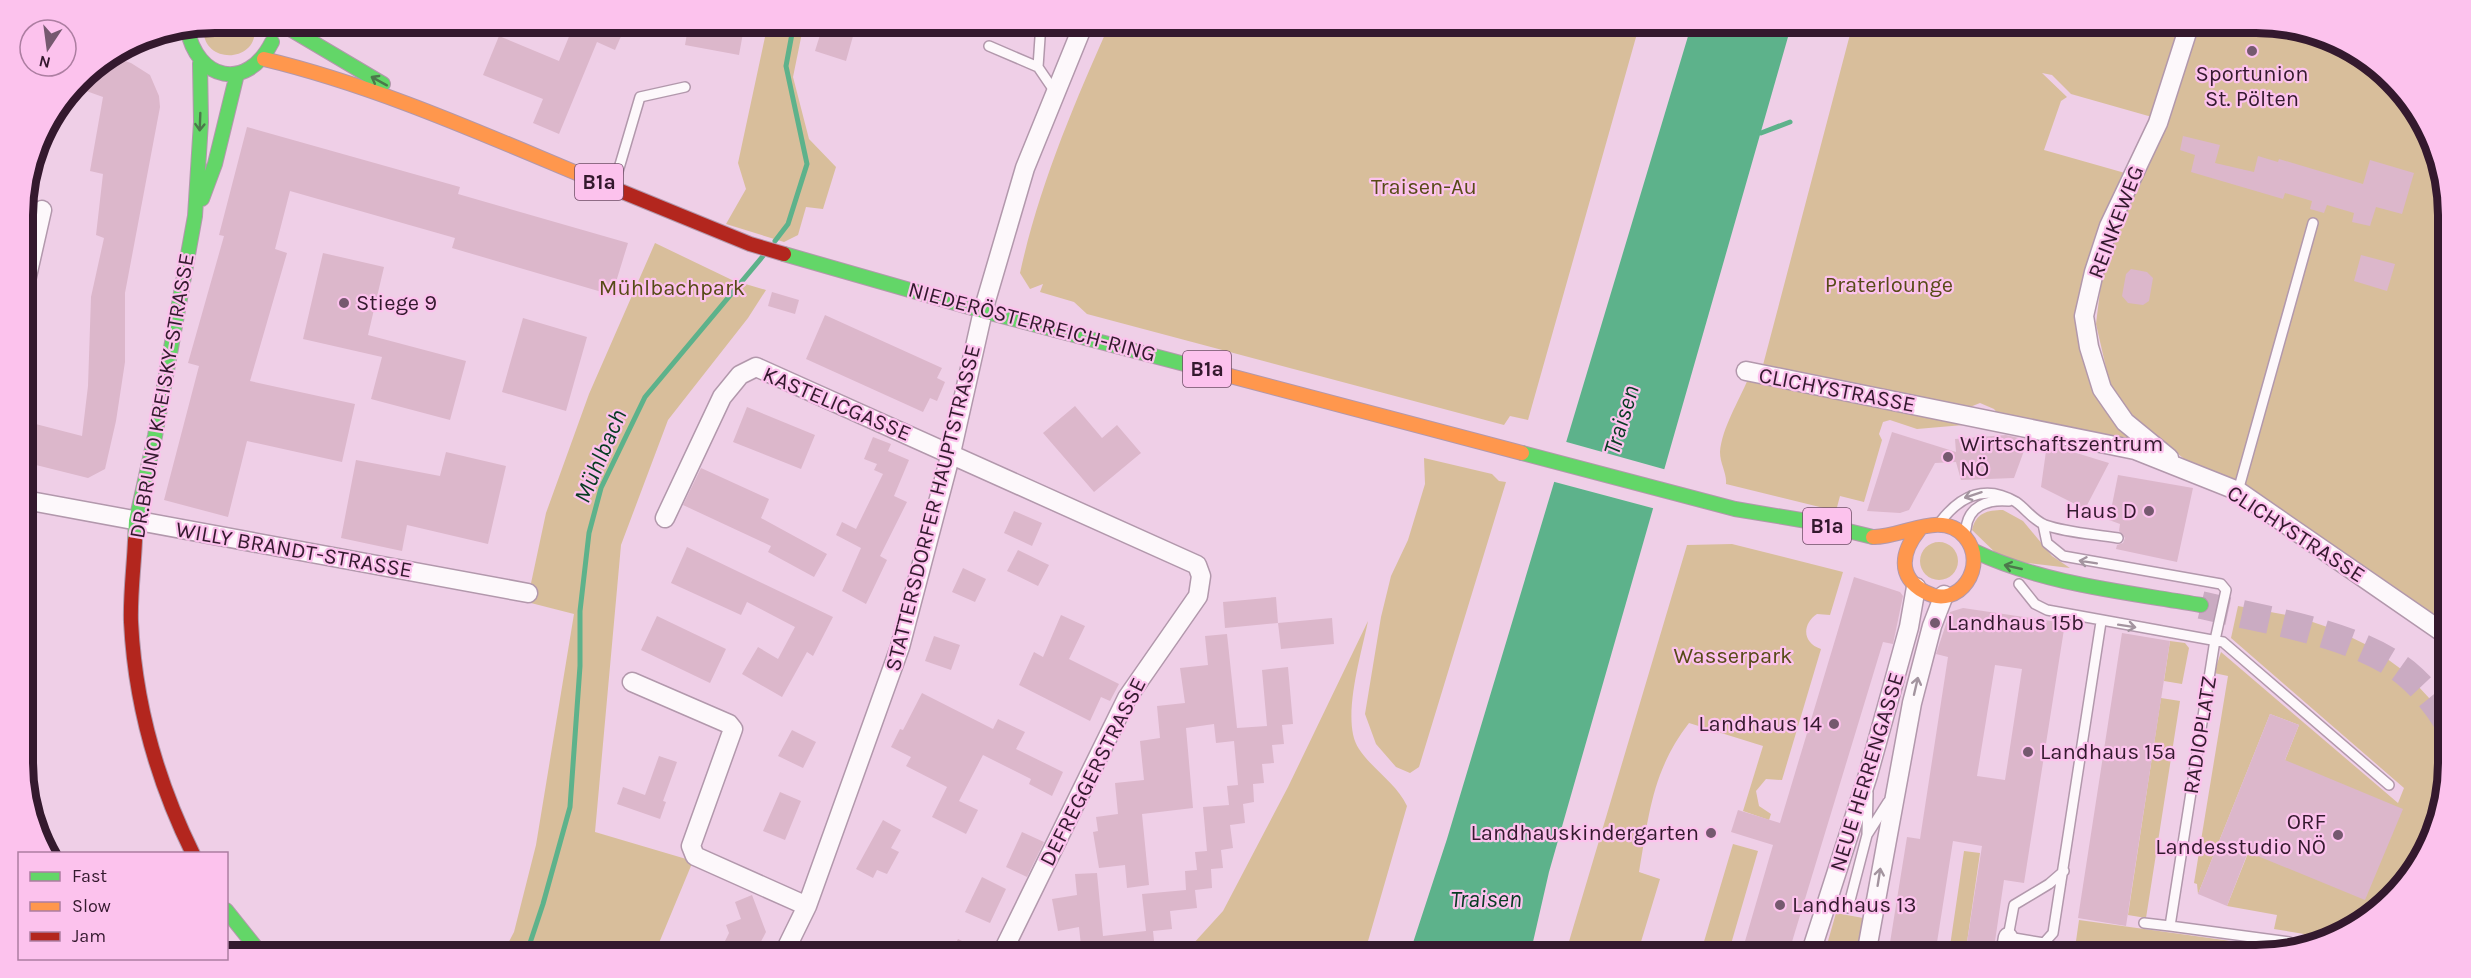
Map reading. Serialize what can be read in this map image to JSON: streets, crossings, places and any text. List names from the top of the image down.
{
  "streets": {
    "main road": ["B1a", "NIEDERÖSTERREICH-RING", "DR.BRUNO KREISKY-STRASSE"],
    "street": [
      "REINKEWEG",
      "CLICHYSTRASSE",
      "KASTELICGASSE",
      "STATTERSDORFER HAUPTSTRASSE",
      "WILLY BRANDT-STRASSE",
      "DEFREGGERSTRASSE",
      "NEUE HERRENGASSE"
    ],
    "lane": ["RADIOPLATZ"]
  },
  "crossings": [
    ["REINKEWEG", "CLICHYSTRASSE"],
    ["NIEDERÖSTERREICH-RING", "STATTERSDORFER HAUPTSTRASSE"],
    ["NIEDERÖSTERREICH-RING", "NEUE HERRENGASSE"],
    ["DR.BRUNO KREISKY-STRASSE", "WILLY BRANDT-STRASSE"],
    ["KASTELICGASSE", "STATTERSDORFER HAUPTSTRASSE"],
    ["KASTELICGASSE", "DEFREGGERSTRASSE"]
  ],
  "water": ["Traisen", "Mühlbach"],
  "parks": [
    "Traisen-Au",
    "Praterlounge",
    "Mühlbachpark",
    "Wasserpark"
  ],
  "places": [
    "Sportunion St. Pölten",
    "Stiege 9",
    "Wirtschaftszentrum NÖ",
    "Haus D",
    "Landhaus 15b",
    "Landhaus 14",
    "Landhaus 15a",
    "Landhauskindergarten",
    "ORF Landesstudio NÖ",
    "Landhaus 13"
  ],
  "legend": ["Fast", "Slow", "Jam"],
  "north": "bottom"
}
